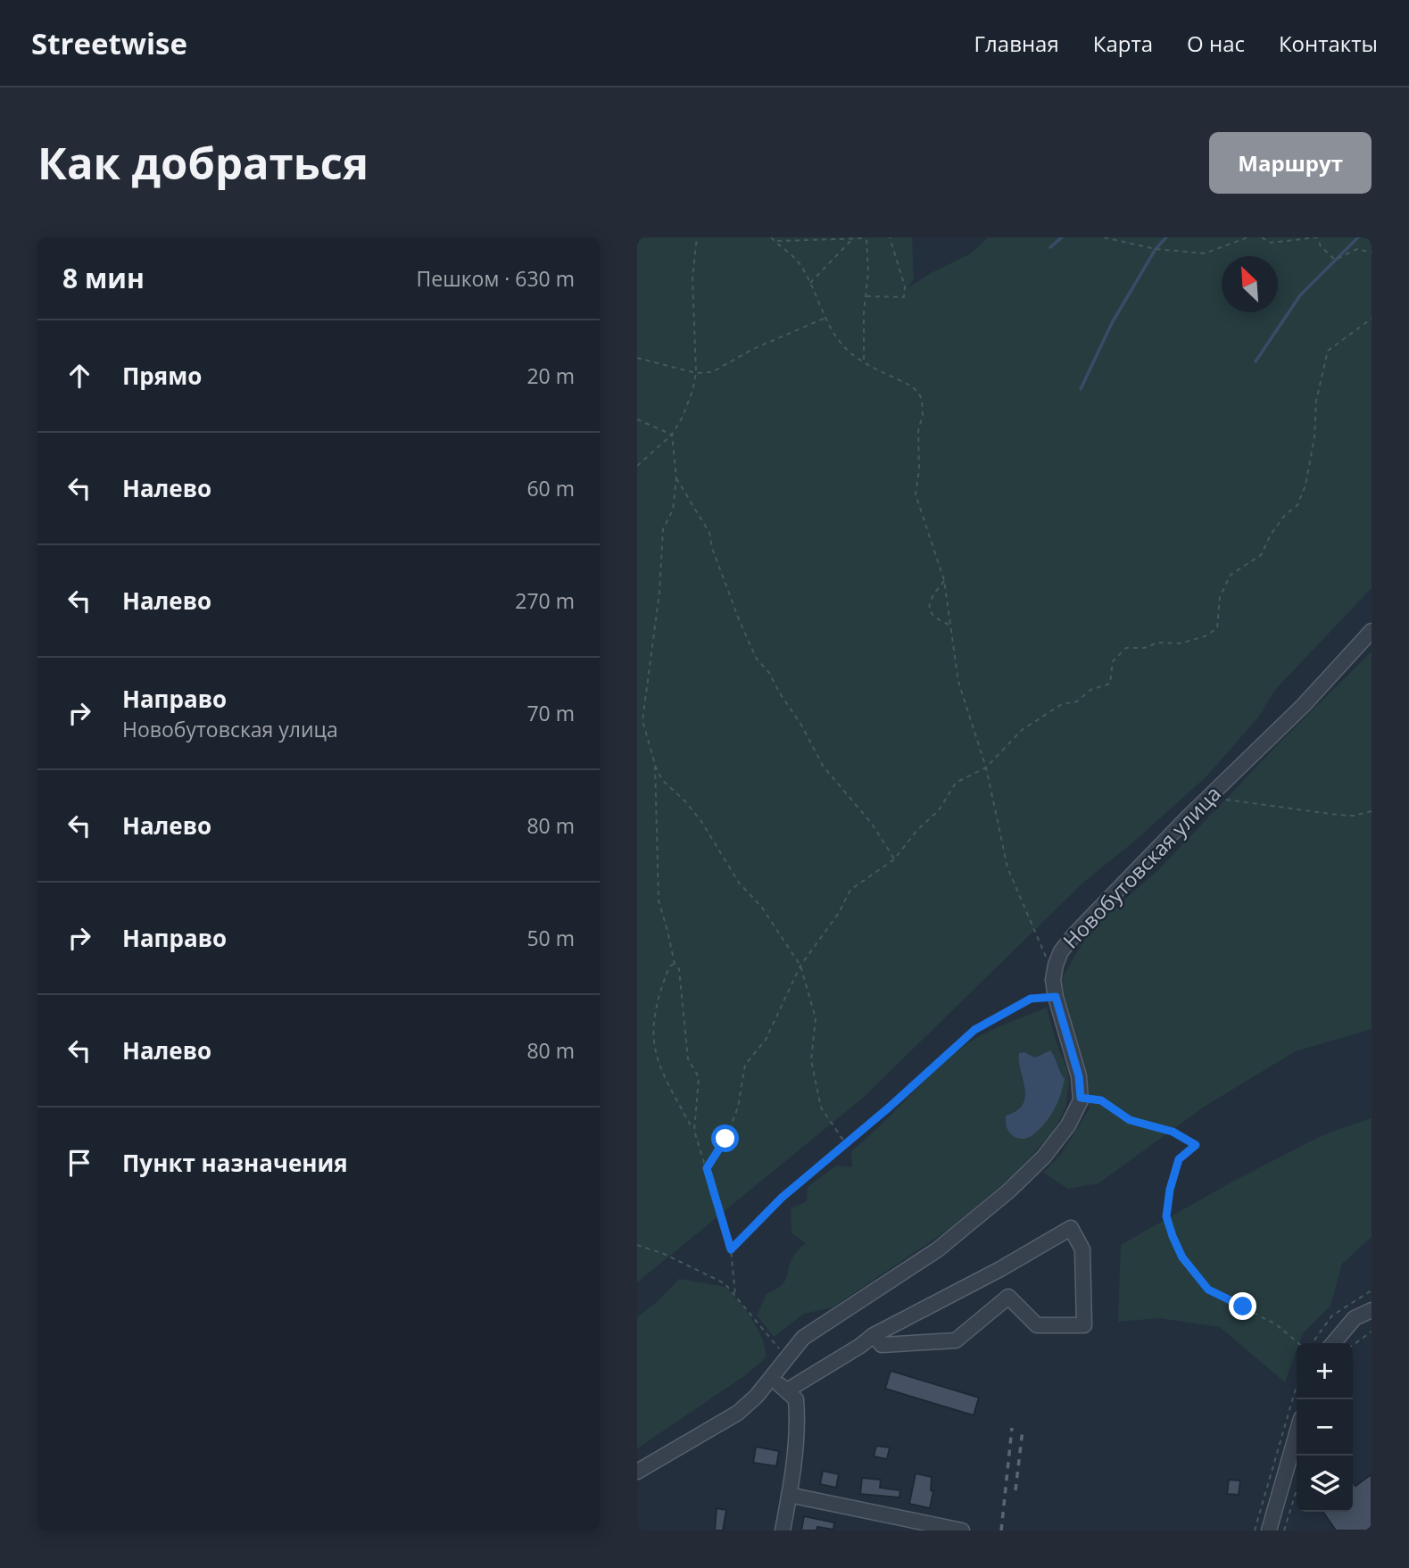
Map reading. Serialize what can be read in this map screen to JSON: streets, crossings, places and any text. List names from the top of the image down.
{
  "streets": {
    "street": ["Новобутовская улица"]
  },
  "north": "top left",
  "page": {
    "header": "Streetwise",
    "nav": [
      "Главная",
      "Карта",
      "О нас",
      "Контакты"
    ],
    "buttons": "Маршрут",
    "title": "Как добраться",
    "heading": ["8 мин", "Пешком · 630 m"],
    "list": [
      ["Прямо", "20 m"],
      ["Налево", "60 m"],
      ["Налево", "270 m"],
      ["Направо", "Новобутовская улица", "70 m"],
      ["Налево", "80 m"],
      ["Направо", "50 m"],
      ["Налево", "80 m"],
      "Пункт назначения"
    ],
    "map_buttons": ["+", "−"]
  }
}
